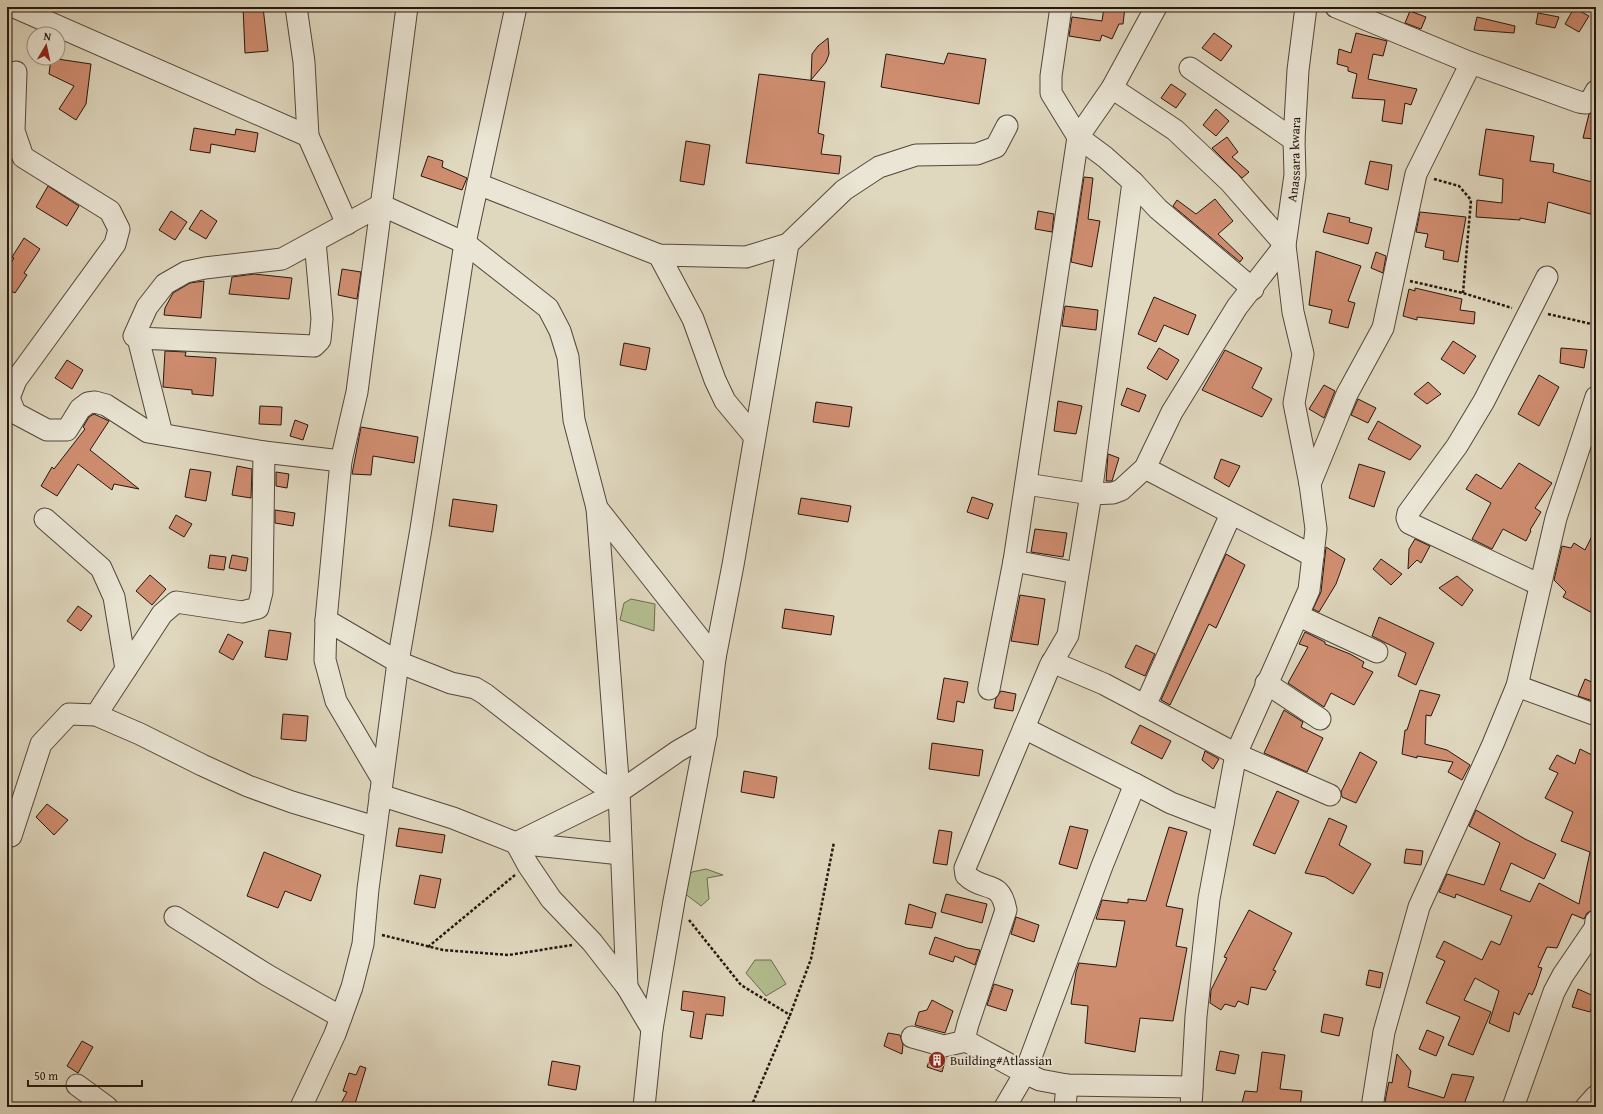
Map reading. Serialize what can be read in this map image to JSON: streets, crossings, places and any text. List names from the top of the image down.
{
  "streets": {
    "street": ["Anassara kwara"]
  },
  "places": {
    "building": ["Building#Atlassian"]
  },
  "scale_bar": "50 m",
  "north": "top"
}
